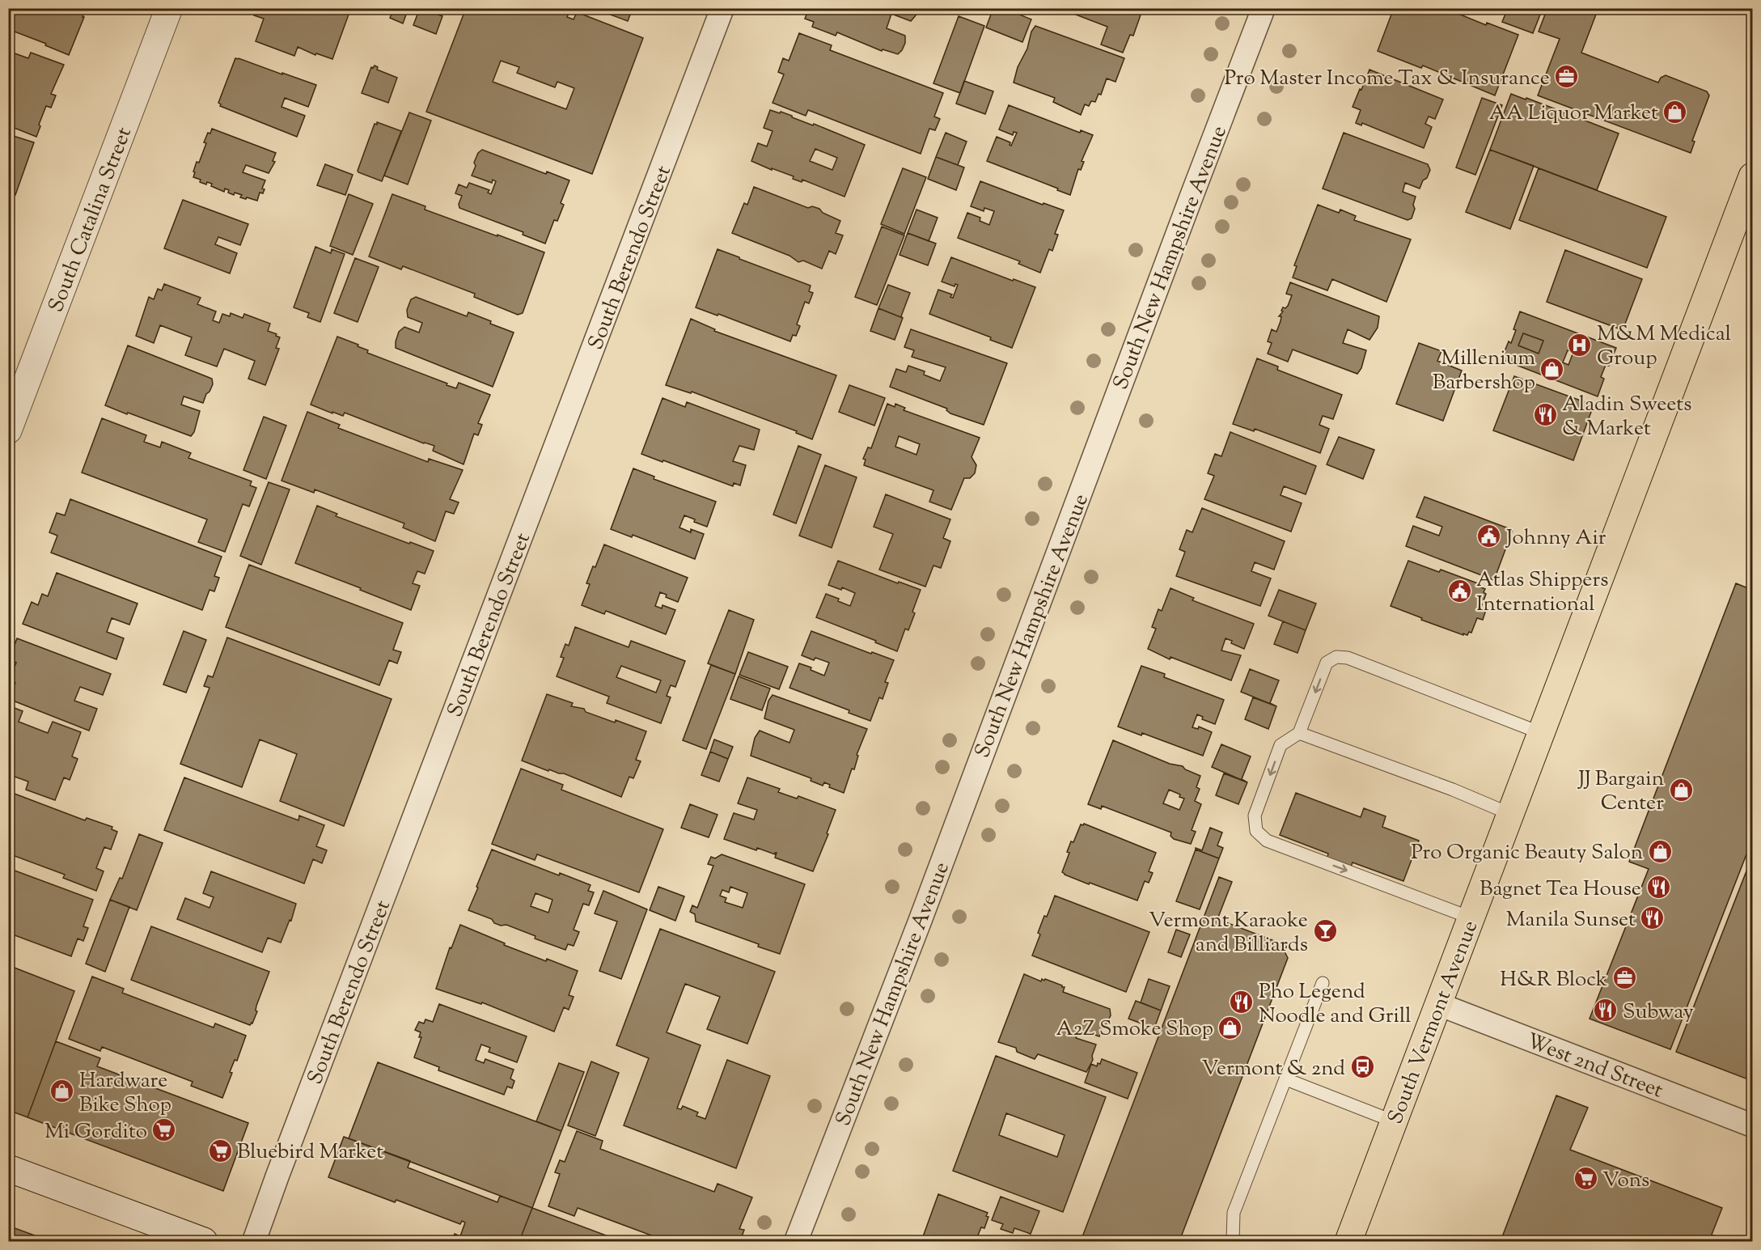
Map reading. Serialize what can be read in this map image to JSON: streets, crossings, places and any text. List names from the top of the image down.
{
  "streets": {
    "main road": ["South Vermont Avenue"],
    "street": [
      "South Catalina Street",
      "South Berendo Street",
      "South New Hampshire Avenue",
      "West 2nd Street"
    ]
  },
  "crossings": [
    ["South Vermont Avenue", "West 2nd Street"]
  ],
  "places": {
    "office": ["Pro Master Income Tax & Insurance", "H&R Block"],
    "shop": [
      "AA Liquor Market",
      "Millenium Barbershop",
      "JJ Bargain Center",
      "Pro Organic Beauty Salon",
      "A2Z Smoke Shop",
      "Hardware Bike Shop"
    ],
    "hospital": ["M&M Medical Group"],
    "restaurant": [
      "Aladin Sweets & Market",
      "Bagnet Tea House",
      "Manila Sunset",
      "Pho Legend Noodle and Grill",
      "Subway"
    ],
    "public building": ["Johnny Air", "Atlas Shippers International"],
    "bar": ["Vermont Karaoke and Billiards"],
    "bus stop": ["Vermont & 2nd"],
    "supermarket": ["Mi Gordito", "Bluebird Market", "Vons"]
  }
}
